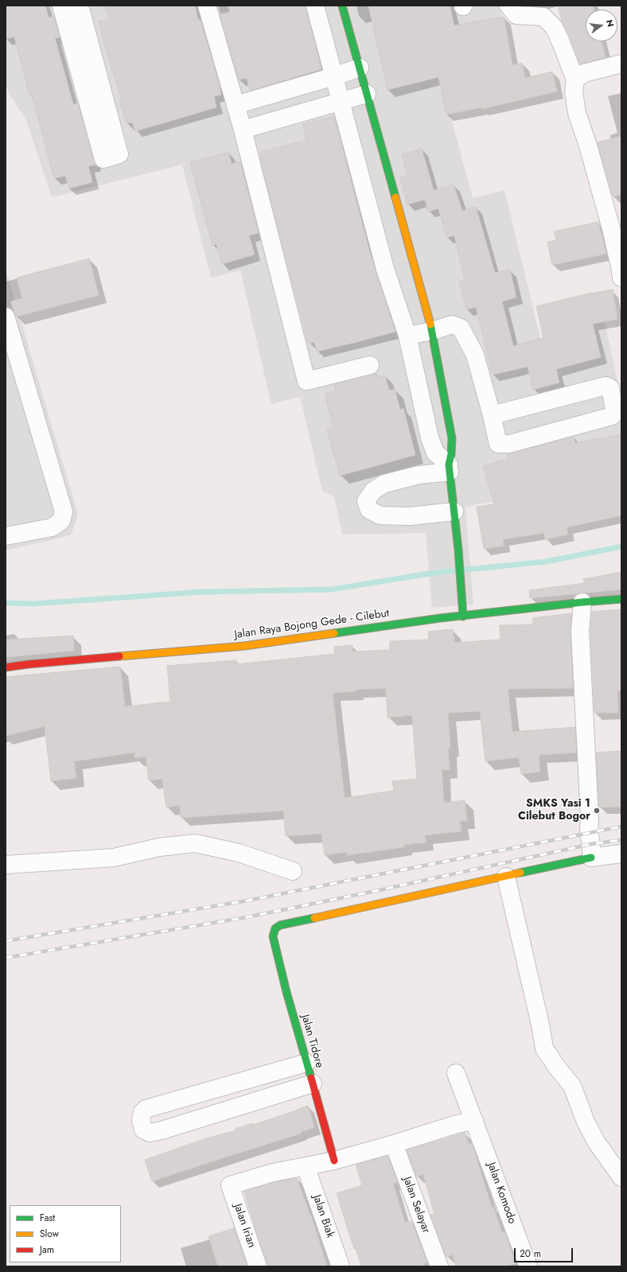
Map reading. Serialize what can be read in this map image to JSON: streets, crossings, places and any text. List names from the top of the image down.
{
  "streets": {
    "street": [
      "Jalan Raya Bojong Gede - Cilebut",
      "Jalan Tidore",
      "Jalan Komodo",
      "Jalan Selayar",
      "Jalan Biak",
      "Jalan Irian"
    ]
  },
  "crossings": [
    ["Jalan Biak", "Jalan Irian"]
  ],
  "places": ["SMKS Yasi 1 Cilebut Bogor"],
  "legend": ["Fast", "Slow", "Jam"],
  "scale_bar": "20 m",
  "north": "right"
}
